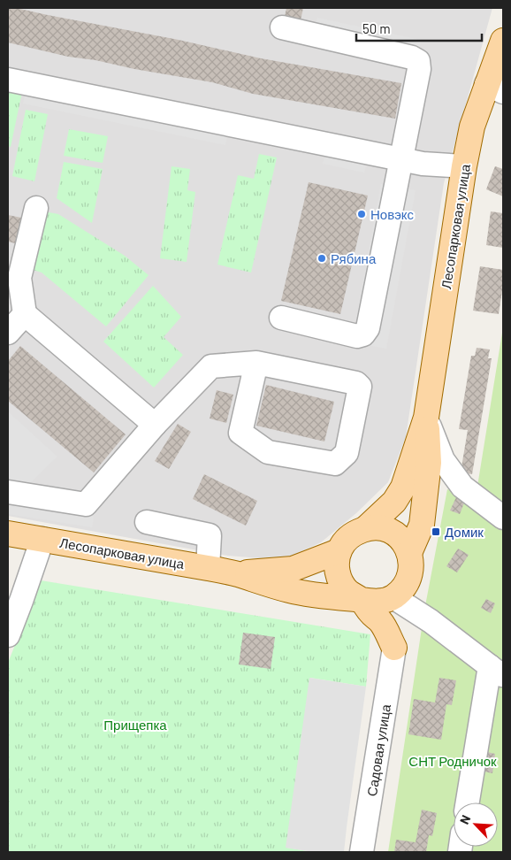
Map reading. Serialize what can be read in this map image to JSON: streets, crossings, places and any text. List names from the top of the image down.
{
  "streets": {
    "main road": ["Лесопарковая улица"],
    "street": ["Садовая улица"]
  },
  "parks": ["Прищепка", "СНТ Родничок"],
  "places": {
    "other": ["Новэкс", "Рябина"],
    "transit": ["Домик"]
  },
  "scale_bar": "50 m",
  "north": "top left"
}
